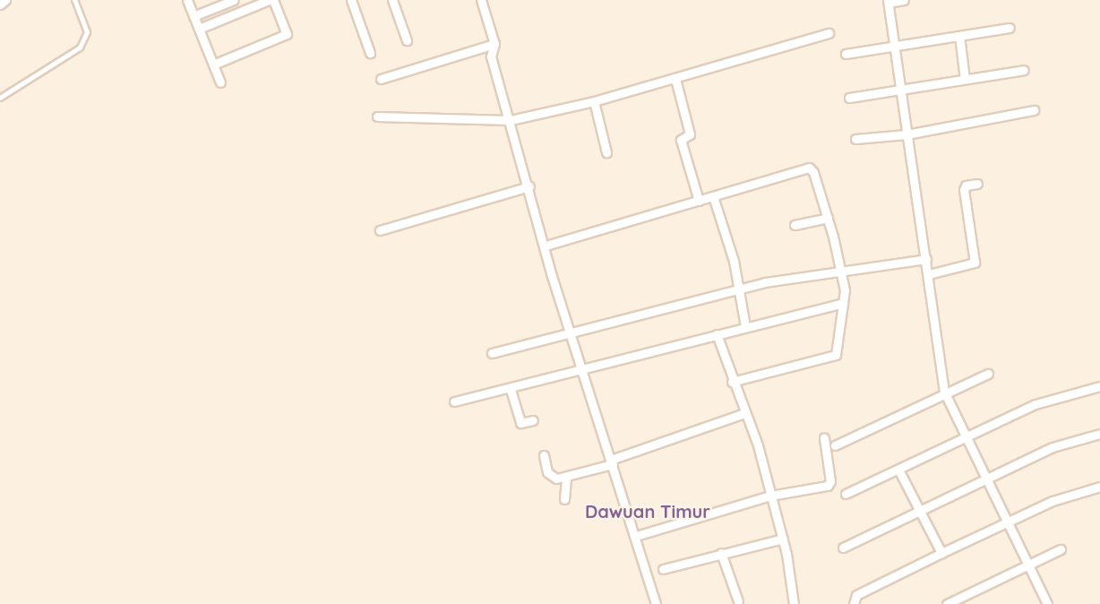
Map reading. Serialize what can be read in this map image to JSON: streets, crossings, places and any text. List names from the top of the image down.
{
  "districts": ["Dawuan Timur"]
}
